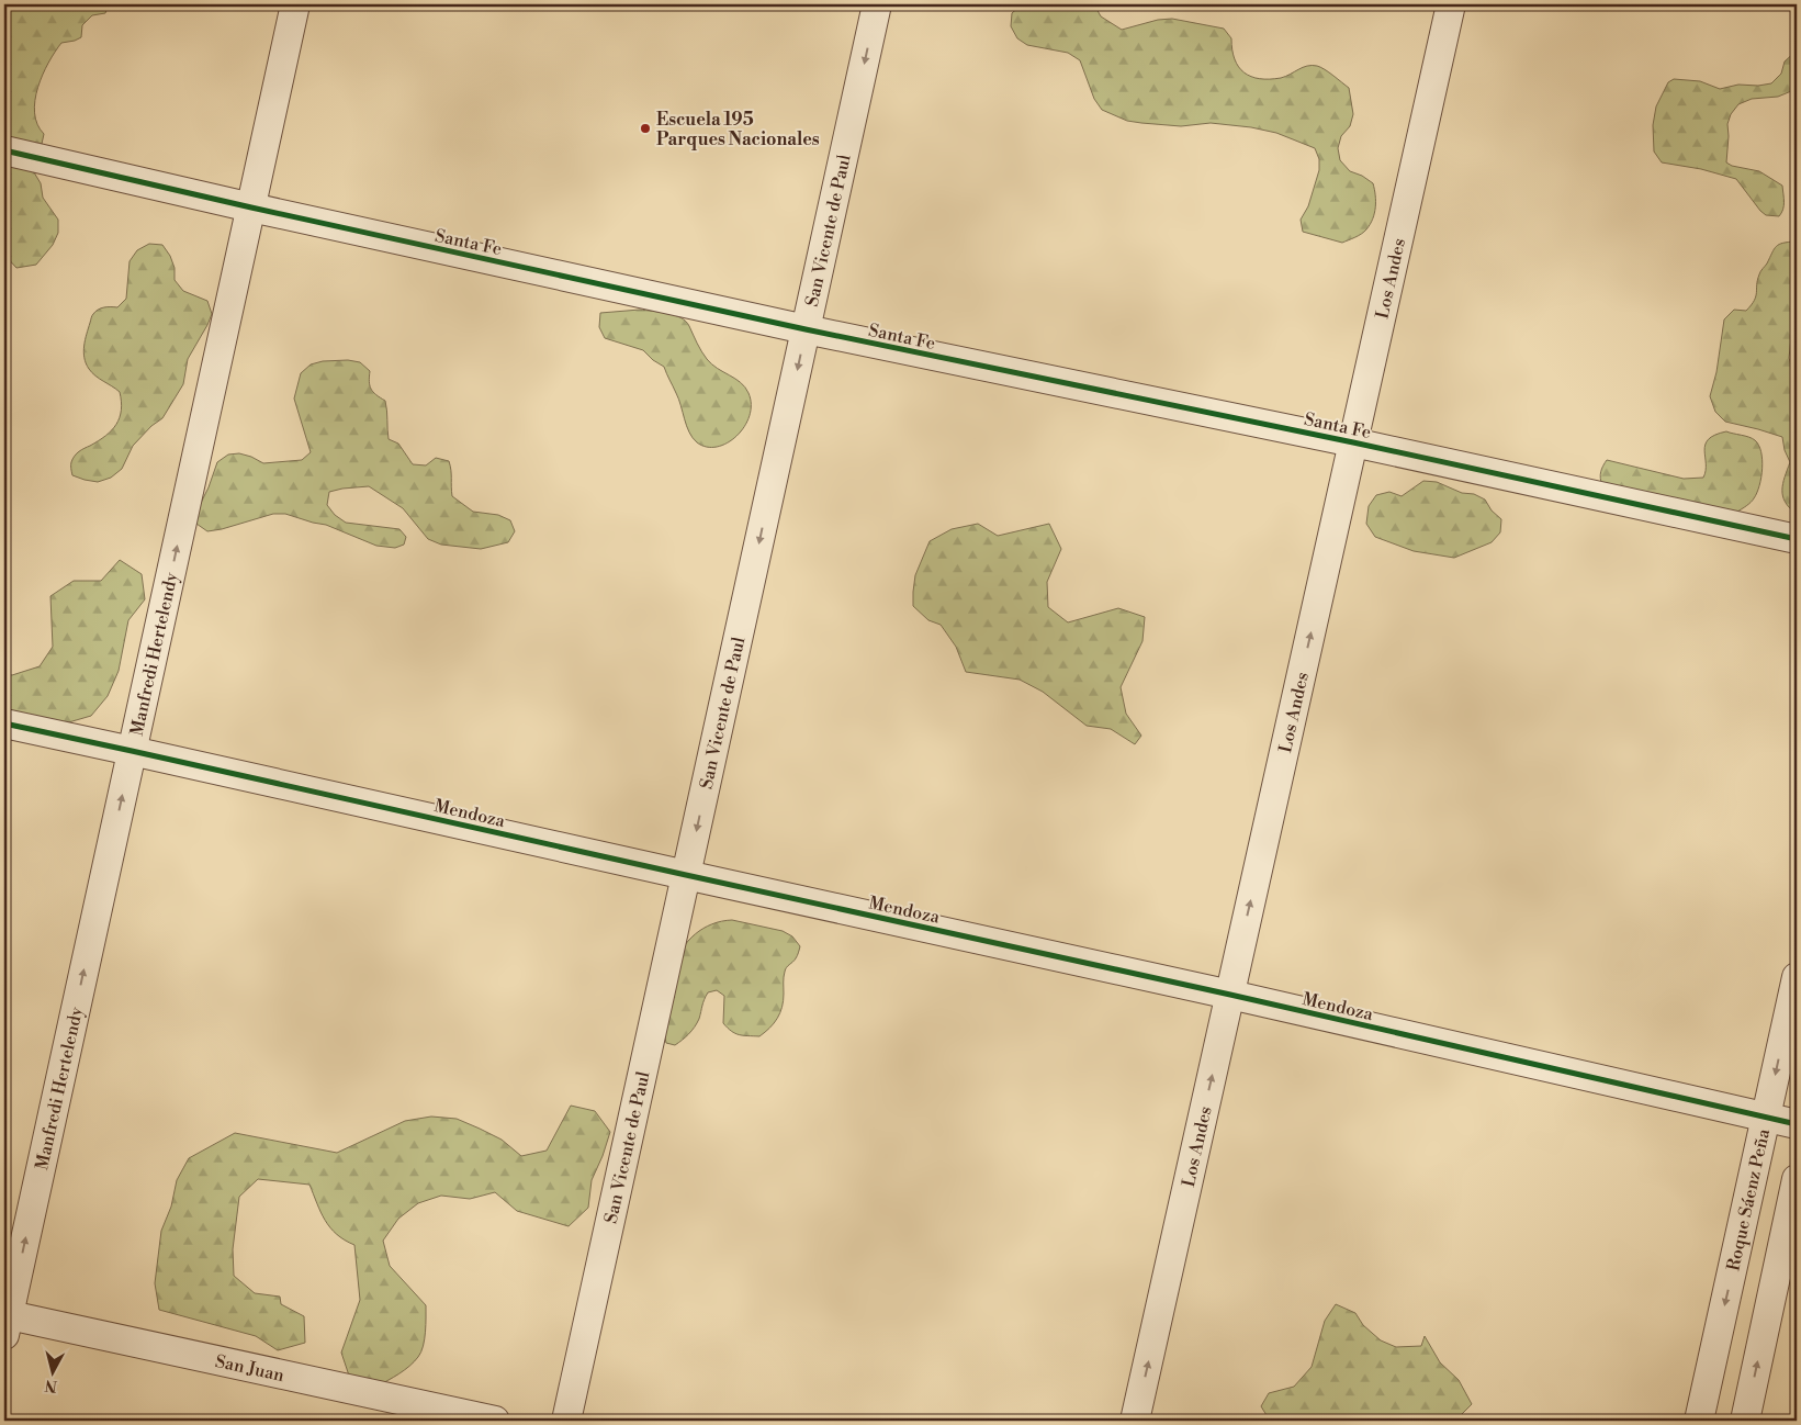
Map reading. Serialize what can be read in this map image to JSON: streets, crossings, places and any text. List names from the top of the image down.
{
  "streets": {
    "street": [
      "San Vicente de Paul",
      "Santa Fe",
      "Los Andes",
      "Manfredi Hertelendy",
      "Mendoza",
      "Roque Sáenz Peña",
      "San Juan"
    ]
  },
  "crossings": [
    ["San Vicente de Paul", "Santa Fe"],
    ["San Vicente de Paul", "Mendoza"],
    ["Santa Fe", "Los Andes"],
    ["Santa Fe", "Manfredi Hertelendy"],
    ["Los Andes", "Mendoza"],
    ["Manfredi Hertelendy", "Mendoza"],
    ["Manfredi Hertelendy", "San Juan"],
    ["Mendoza", "Roque Sáenz Peña"]
  ],
  "one_way": ["San Vicente de Paul", "Los Andes", "Manfredi Hertelendy"],
  "places": ["Escuela 195 Parques Nacionales"],
  "north": "bottom"
}
